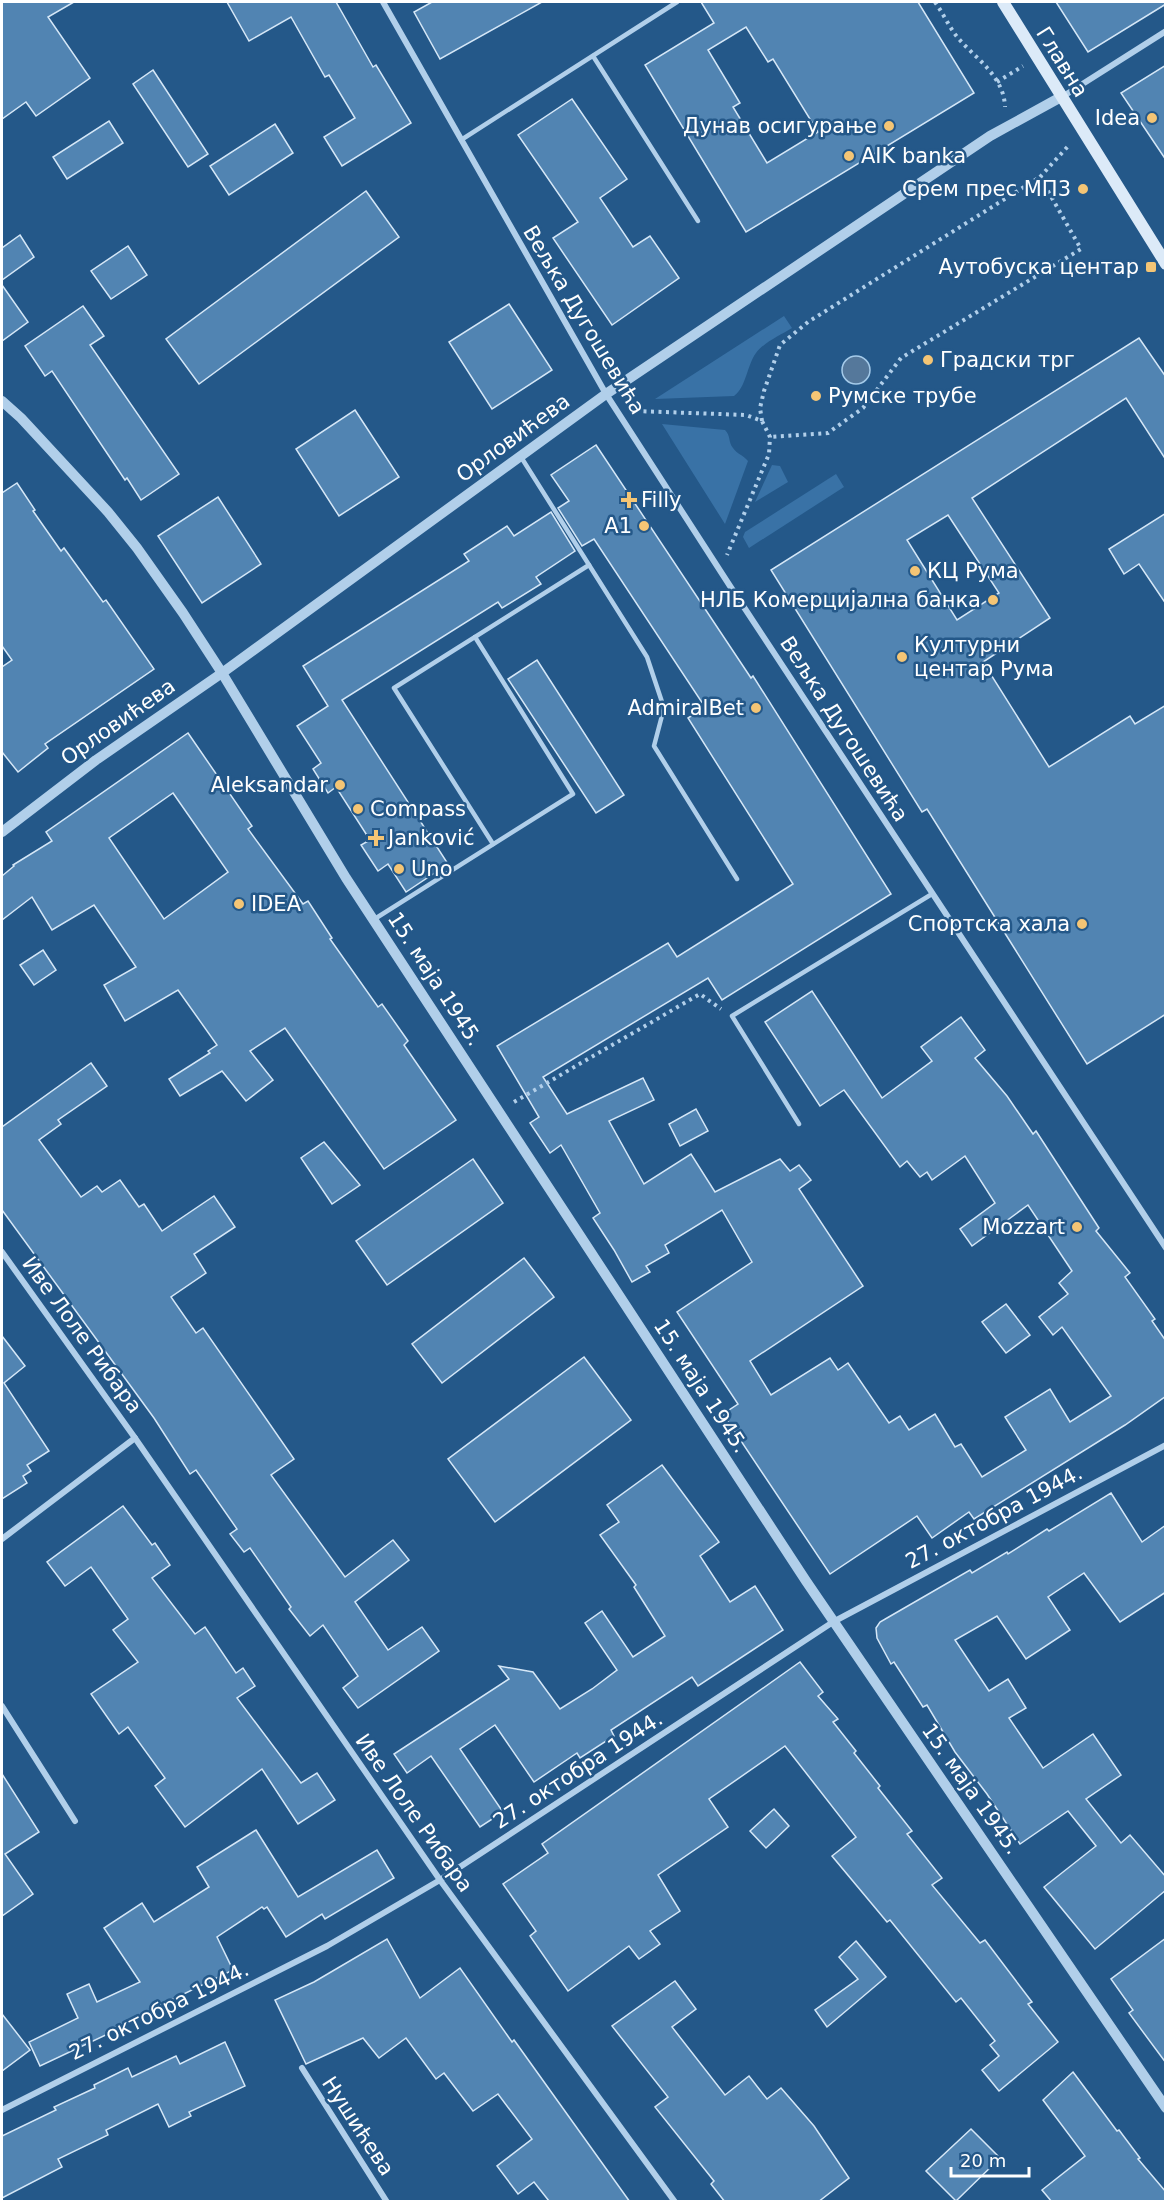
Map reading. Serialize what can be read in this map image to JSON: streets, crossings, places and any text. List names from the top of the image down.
{
  "streets": {
    "main road": ["Главна"],
    "street": [
      "Вељка Дугошевића",
      "Орловићева",
      "15. маја 1945.",
      "Иве Лоле Рибара",
      "27. октобра 1944.",
      "Нушићева"
    ]
  },
  "crossings": [
    ["Главна", "Орловићева"],
    ["Вељка Дугошевића", "Орловићева"],
    ["Орловићева", "15. маја 1945."],
    ["15. маја 1945.", "27. октобра 1944."],
    ["Иве Лоле Рибара", "27. октобра 1944."]
  ],
  "places": {
    "other": [
      "Idea",
      "Дунав осигурање",
      "AIK banka",
      "Срем прес МП3",
      "Градски трг",
      "Румске трубе",
      "A1",
      "КЦ Рума",
      "НЛБ Комерцијална банка",
      "Културни центар Рума",
      "AdmiralBet",
      "Aleksandar",
      "Compass",
      "Uno",
      "IDEA",
      "Спортска хала",
      "Mozzart"
    ],
    "transit": ["Аутобуска центар"],
    "health": ["Filly", "Janković"]
  },
  "scale_bar": "20 m"
}
